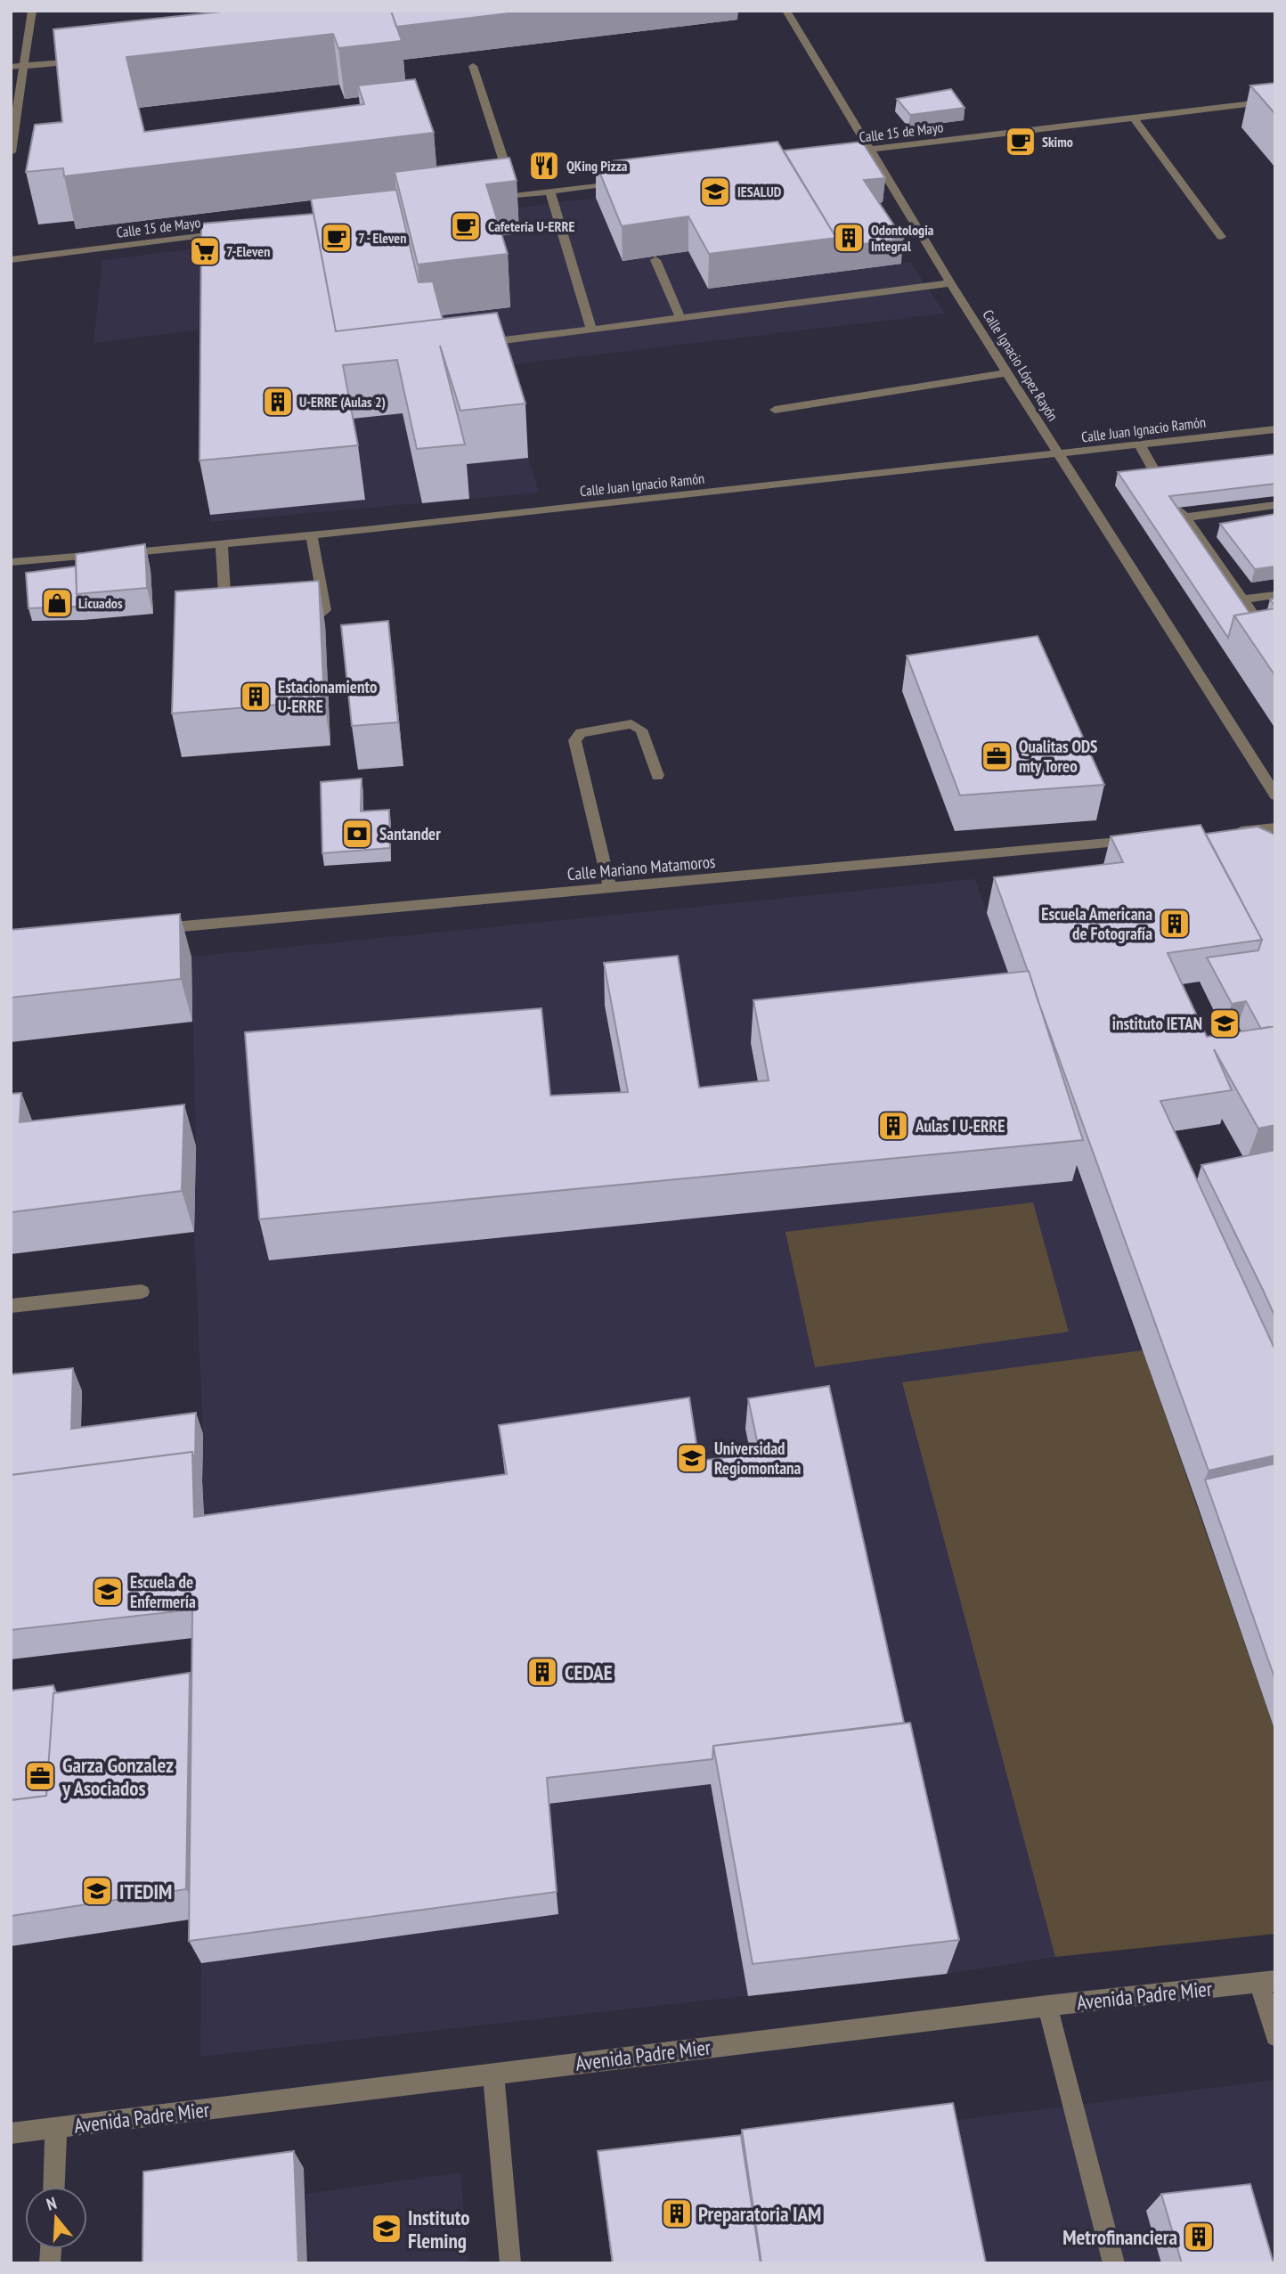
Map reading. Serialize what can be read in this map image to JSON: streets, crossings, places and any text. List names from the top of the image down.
{
  "streets": {
    "street": [
      "Calle 15 de Mayo",
      "Calle Ignacio López Rayón",
      "Calle Juan Ignacio Ramón",
      "Calle Mariano Matamoros",
      "Avenida Padre Mier"
    ]
  },
  "crossings": [
    ["Calle 15 de Mayo", "Calle Ignacio López Rayón"],
    ["Calle Ignacio López Rayón", "Calle Juan Ignacio Ramón"]
  ],
  "places": {
    "cafe": ["Skimo", "Cafetería U-ERRE", "7 - Eleven"],
    "restaurant": ["QKing Pizza"],
    "school or university": [
      "IESALUD",
      "instituto IETAN",
      "Universidad Regiomontana",
      "Escuela de Enfermería",
      "ITEDIM",
      "Instituto Fleming"
    ],
    "building": [
      "Odontologia Integral",
      "U-ERRE (Aulas 2)",
      "Estacionamiento U-ERRE",
      "Escuela Americana de Fotografía",
      "Aulas I U-ERRE",
      "CEDAE",
      "Preparatoria IAM",
      "Metrofinanciera"
    ],
    "supermarket": ["7-Eleven"],
    "shop": ["Licuados"],
    "office": ["Qualitas ODS mty Toreo", "Garza Gonzalez y Asociados"],
    "bank": ["Santander"]
  },
  "north": "top"
}
